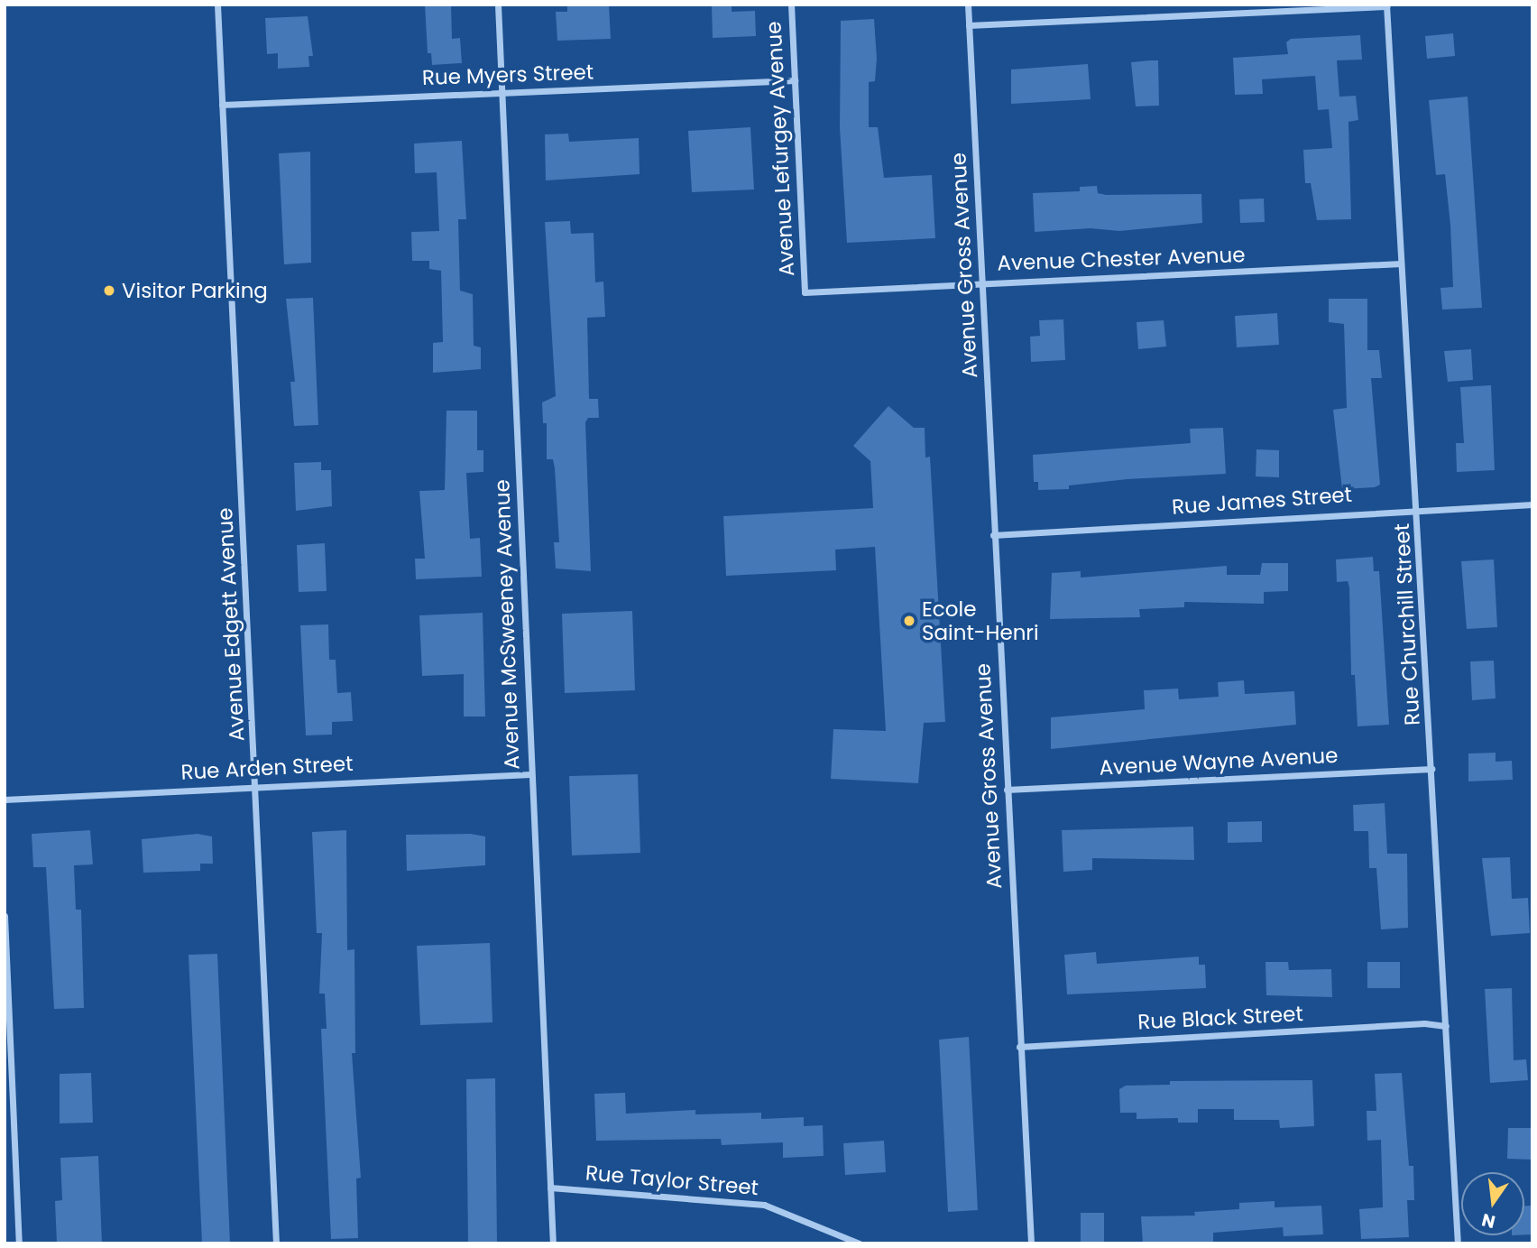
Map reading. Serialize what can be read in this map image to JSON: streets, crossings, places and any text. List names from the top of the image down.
{
  "streets": {
    "street": [
      "Rue Myers Street",
      "Avenue Lefurgey Avenue",
      "Avenue Chester Avenue",
      "Avenue Gross Avenue",
      "Rue James Street",
      "Avenue Edgett Avenue",
      "Avenue McSweeney Avenue",
      "Rue Churchill Street",
      "Avenue Wayne Avenue",
      "Rue Arden Street",
      "Rue Black Street",
      "Rue Taylor Street"
    ]
  },
  "crossings": [
    ["Rue Myers Street", "Avenue Lefurgey Avenue"],
    ["Rue Myers Street", "Avenue Edgett Avenue"],
    ["Rue Myers Street", "Avenue McSweeney Avenue"],
    ["Avenue Lefurgey Avenue", "Avenue Chester Avenue"],
    ["Avenue Chester Avenue", "Avenue Gross Avenue"],
    ["Avenue Chester Avenue", "Rue Churchill Street"],
    ["Avenue Gross Avenue", "Rue James Street"],
    ["Avenue Gross Avenue", "Avenue Wayne Avenue"],
    ["Avenue Gross Avenue", "Rue Black Street"],
    ["Rue James Street", "Rue Churchill Street"],
    ["Avenue Edgett Avenue", "Rue Arden Street"],
    ["Avenue McSweeney Avenue", "Rue Arden Street"],
    ["Avenue McSweeney Avenue", "Rue Taylor Street"],
    ["Rue Churchill Street", "Avenue Wayne Avenue"],
    ["Rue Churchill Street", "Rue Black Street"]
  ],
  "places": ["Visitor Parking", "Ecole Saint-Henri"],
  "north": "bottom"
}
